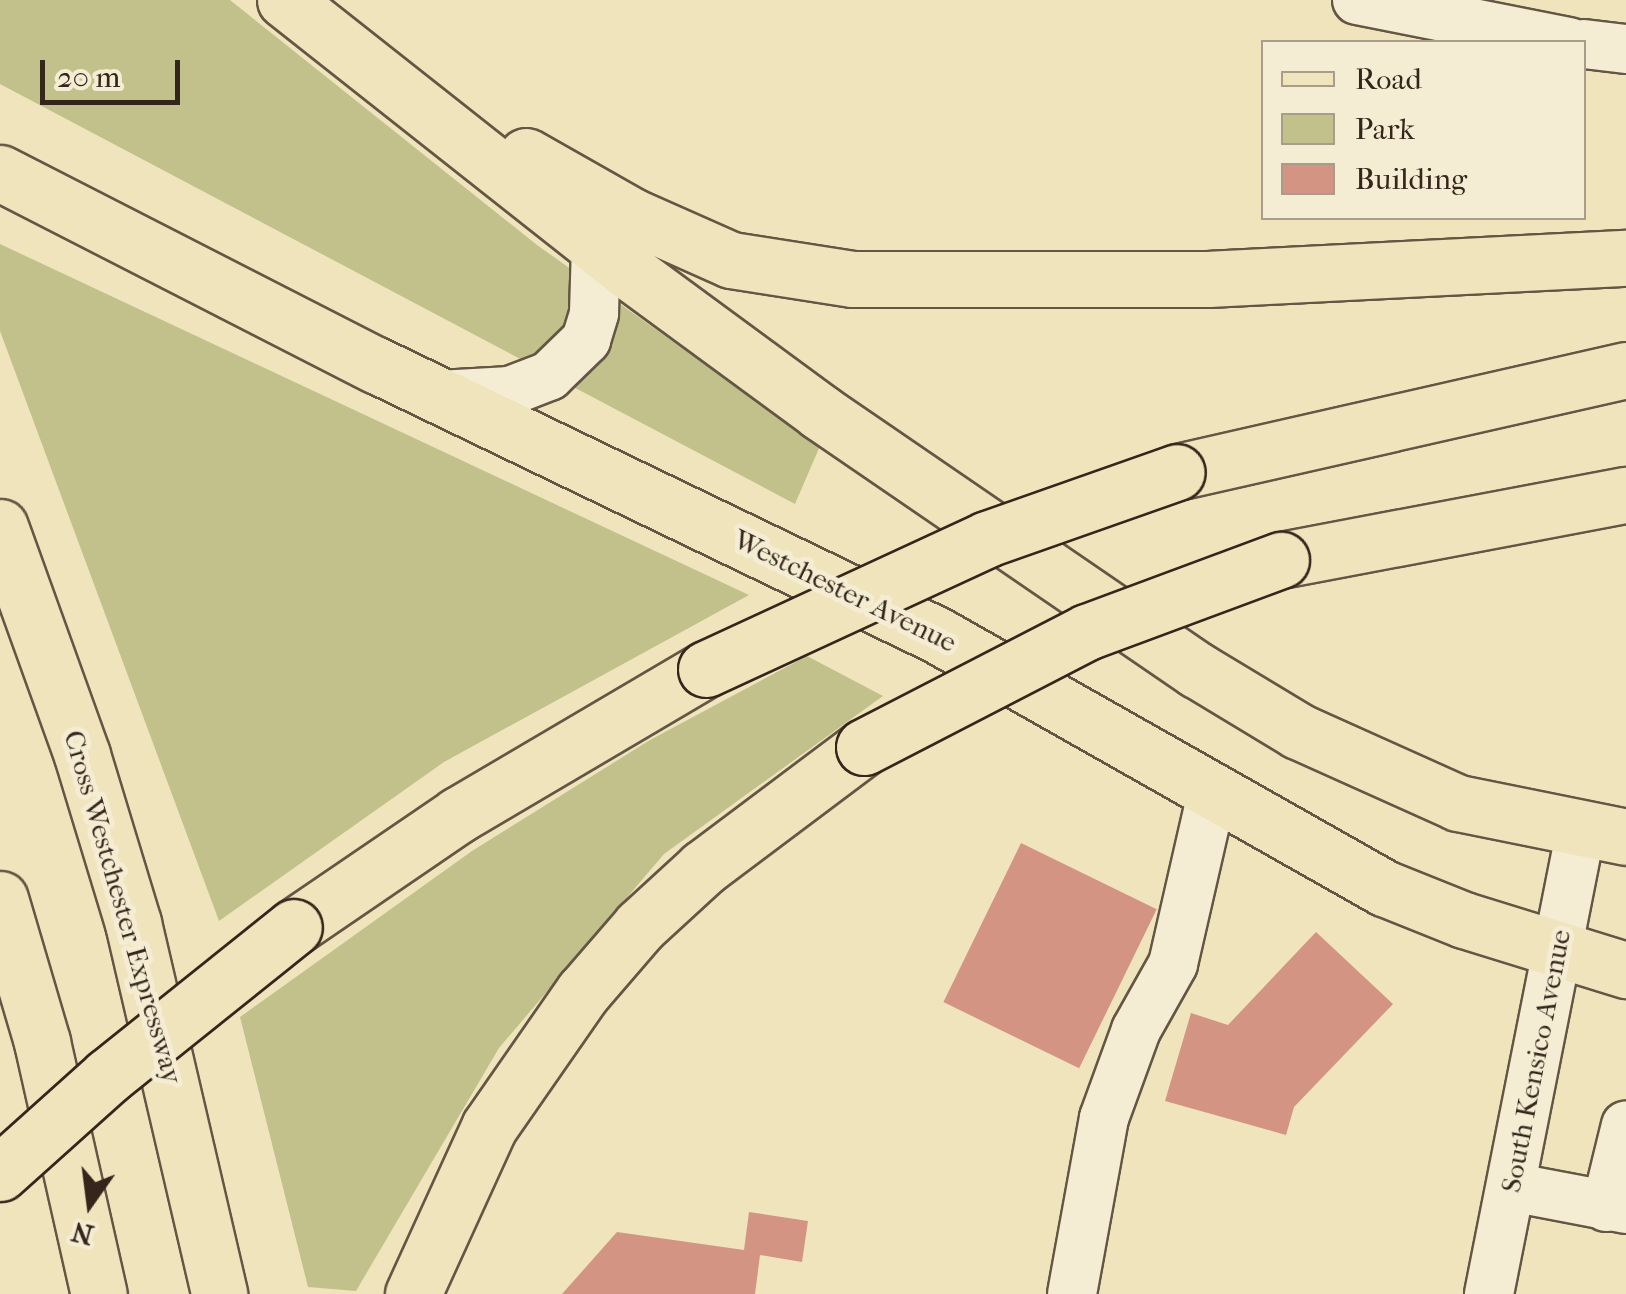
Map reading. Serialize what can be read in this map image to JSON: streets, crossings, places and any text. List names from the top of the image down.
{
  "streets": {
    "main road": ["Westchester Avenue", "Cross Westchester Expressway"],
    "street": ["South Kensico Avenue"]
  },
  "crossings": [
    ["Westchester Avenue", "South Kensico Avenue"]
  ],
  "legend": ["Road", "Park", "Building"],
  "scale_bar": "20 m",
  "north": "bottom"
}
